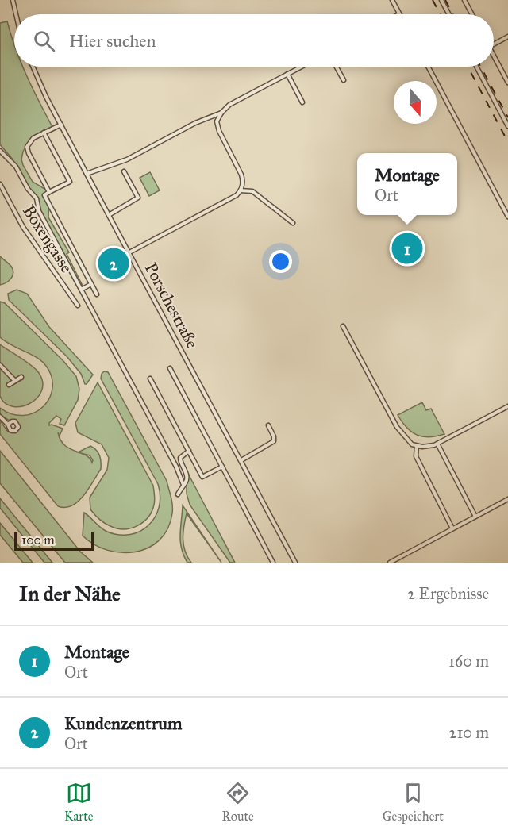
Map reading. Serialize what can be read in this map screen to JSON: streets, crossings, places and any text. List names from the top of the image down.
{
  "streets": {
    "lane": ["Boxengasse", "Porschestraße"]
  },
  "scale_bar": "100 m",
  "north": "bottom",
  "page": {
    "search": "Hier suchen",
    "popup": ["Montage", "Ort"],
    "pins": ["1", "2"],
    "scale": "100 m",
    "heading": ["In der Nähe", "2 Ergebnisse"],
    "list": [
      {
        "mark": "1",
        "name": "Montage",
        "note": "Ort",
        "value": "160 m"
      },
      {
        "mark": "2",
        "name": "Kundenzentrum",
        "note": "Ort",
        "value": "210 m"
      }
    ],
    "nav": ["Karte", "Route", "Gespeichert"]
  }
}
